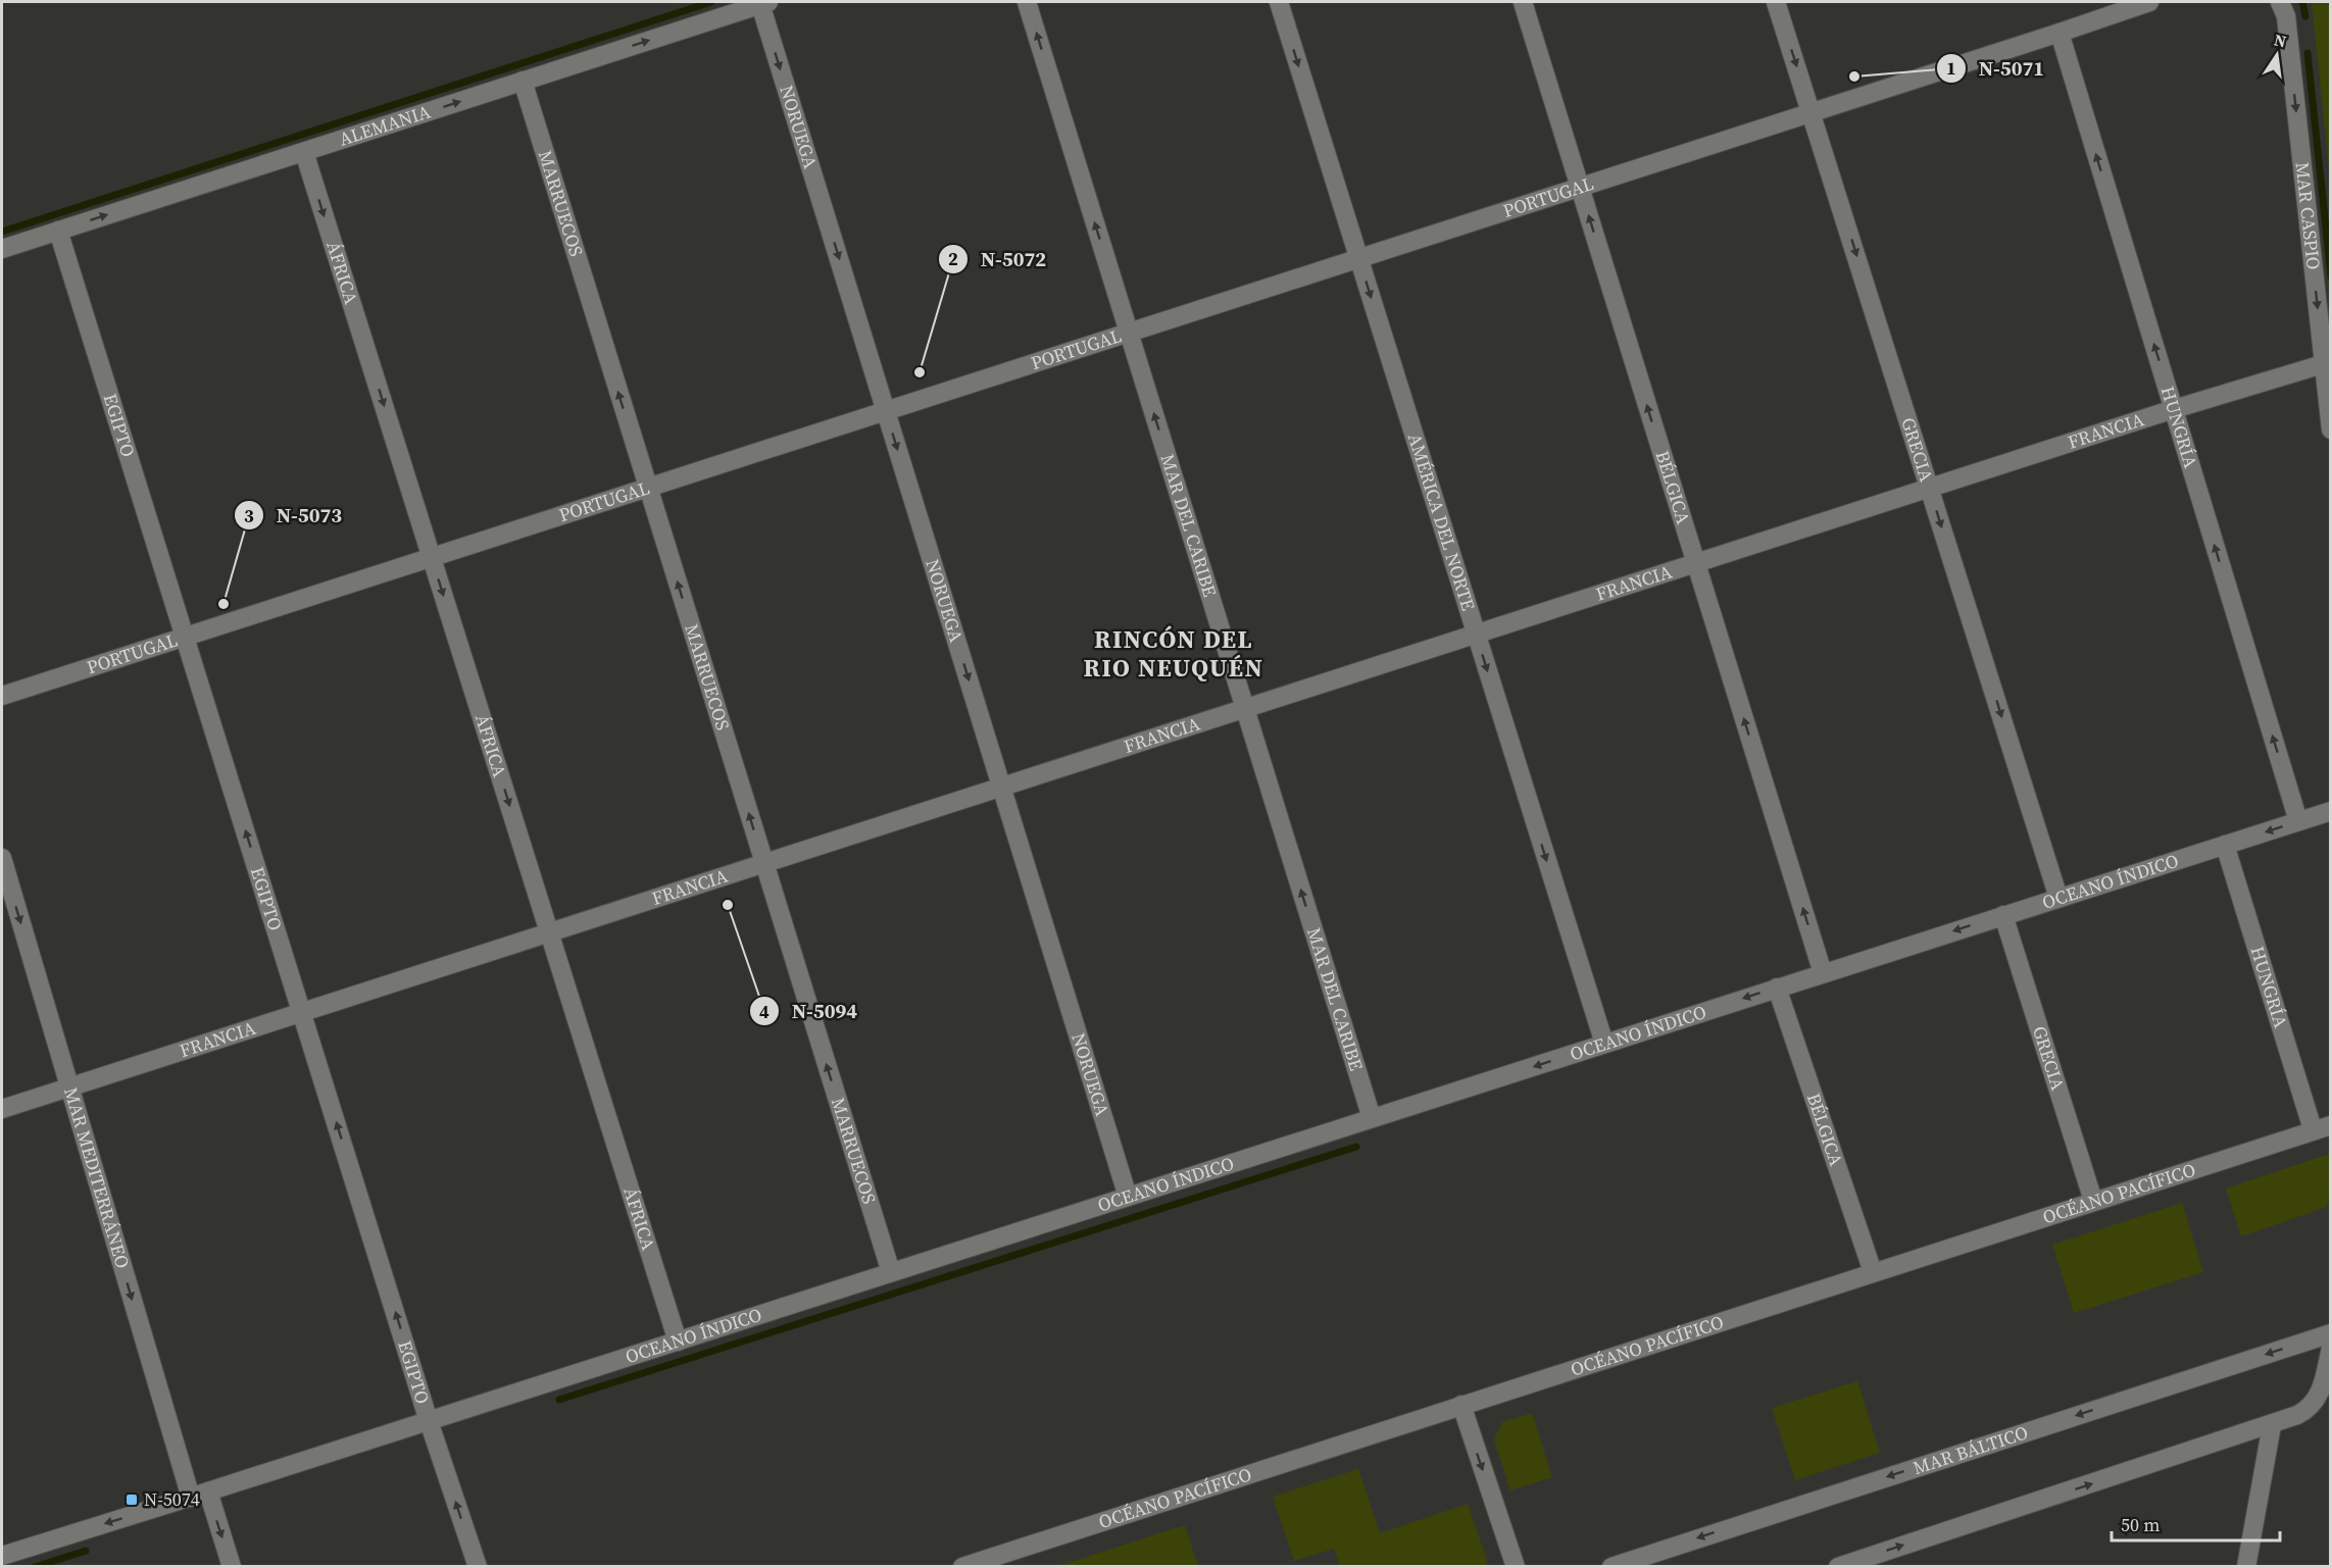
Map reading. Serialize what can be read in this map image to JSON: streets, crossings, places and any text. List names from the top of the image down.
{
  "streets": {
    "street": [
      "ALEMANIA",
      "NORUEGA",
      "PORTUGAL",
      "MARRUECOS",
      "MAR CASPIO",
      "ÁFRICA",
      "EGIPTO",
      "HUNGRÍA",
      "FRANCIA",
      "GRECIA",
      "BÉLGICA",
      "AMÉRICA DEL NORTE",
      "MAR DEL CARIBE",
      "OCEANO ÍNDICO",
      "MAR MEDITERRÁNEO",
      "OCÉANO PACÍFICO",
      "MAR BÁLTICO"
    ]
  },
  "crossings": [
    ["ALEMANIA", "NORUEGA"],
    ["ALEMANIA", "MARRUECOS"],
    ["ALEMANIA", "ÁFRICA"],
    ["ALEMANIA", "EGIPTO"],
    ["NORUEGA", "PORTUGAL"],
    ["NORUEGA", "FRANCIA"],
    ["NORUEGA", "OCEANO ÍNDICO"],
    ["PORTUGAL", "MARRUECOS"],
    ["PORTUGAL", "ÁFRICA"],
    ["PORTUGAL", "EGIPTO"],
    ["PORTUGAL", "HUNGRÍA"],
    ["PORTUGAL", "GRECIA"],
    ["PORTUGAL", "BÉLGICA"],
    ["PORTUGAL", "AMÉRICA DEL NORTE"],
    ["PORTUGAL", "MAR DEL CARIBE"],
    ["MARRUECOS", "FRANCIA"],
    ["MARRUECOS", "OCEANO ÍNDICO"],
    ["MAR CASPIO", "FRANCIA"],
    ["ÁFRICA", "FRANCIA"],
    ["ÁFRICA", "OCEANO ÍNDICO"],
    ["EGIPTO", "FRANCIA"],
    ["EGIPTO", "OCEANO ÍNDICO"],
    ["HUNGRÍA", "FRANCIA"],
    ["HUNGRÍA", "OCEANO ÍNDICO"],
    ["HUNGRÍA", "OCÉANO PACÍFICO"],
    ["FRANCIA", "GRECIA"],
    ["FRANCIA", "BÉLGICA"],
    ["FRANCIA", "AMÉRICA DEL NORTE"],
    ["FRANCIA", "MAR DEL CARIBE"],
    ["FRANCIA", "MAR MEDITERRÁNEO"],
    ["GRECIA", "OCEANO ÍNDICO"],
    ["GRECIA", "OCÉANO PACÍFICO"],
    ["BÉLGICA", "OCEANO ÍNDICO"],
    ["BÉLGICA", "OCÉANO PACÍFICO"],
    ["AMÉRICA DEL NORTE", "OCEANO ÍNDICO"],
    ["MAR DEL CARIBE", "OCEANO ÍNDICO"],
    ["OCEANO ÍNDICO", "MAR MEDITERRÁNEO"]
  ],
  "one_way": [
    "ALEMANIA",
    "NORUEGA",
    "MARRUECOS",
    "MAR CASPIO",
    "ÁFRICA",
    "EGIPTO",
    "HUNGRÍA",
    "GRECIA",
    "BÉLGICA",
    "AMÉRICA DEL NORTE",
    "MAR DEL CARIBE",
    "OCEANO ÍNDICO",
    "MAR MEDITERRÁNEO"
  ],
  "districts": ["RINCÓN DEL RIO NEUQUÉN"],
  "places": {
    "other": [
      "N-5071",
      "N-5072",
      "N-5073",
      "N-5094"
    ],
    "transit": ["N-5074"]
  },
  "scale_bar": "50 m",
  "north": "top"
}
